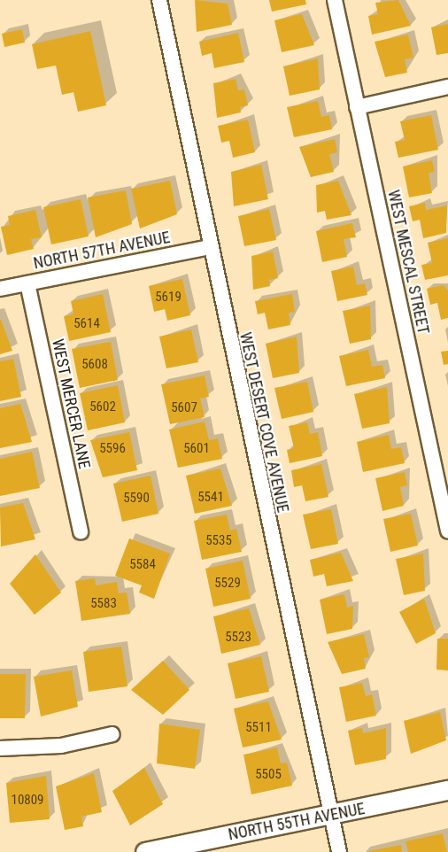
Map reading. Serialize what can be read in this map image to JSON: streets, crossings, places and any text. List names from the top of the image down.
{
  "streets": {
    "street": [
      "NORTH 57TH AVENUE",
      "WEST MESCAL STREET",
      "WEST MERCER LANE",
      "WEST DESERT COVE AVENUE",
      "NORTH 55TH AVENUE"
    ]
  },
  "crossings": [
    ["NORTH 57TH AVENUE", "WEST MERCER LANE"],
    ["NORTH 57TH AVENUE", "WEST DESERT COVE AVENUE"],
    ["WEST DESERT COVE AVENUE", "NORTH 55TH AVENUE"]
  ],
  "house_numbers": [
    "5619",
    "5614",
    "5608",
    "5602",
    "5607",
    "5596",
    "5601",
    "5541",
    "5590",
    "5535",
    "5584",
    "5529",
    "5583",
    "5523",
    "5511",
    "5505",
    "10809"
  ]
}
